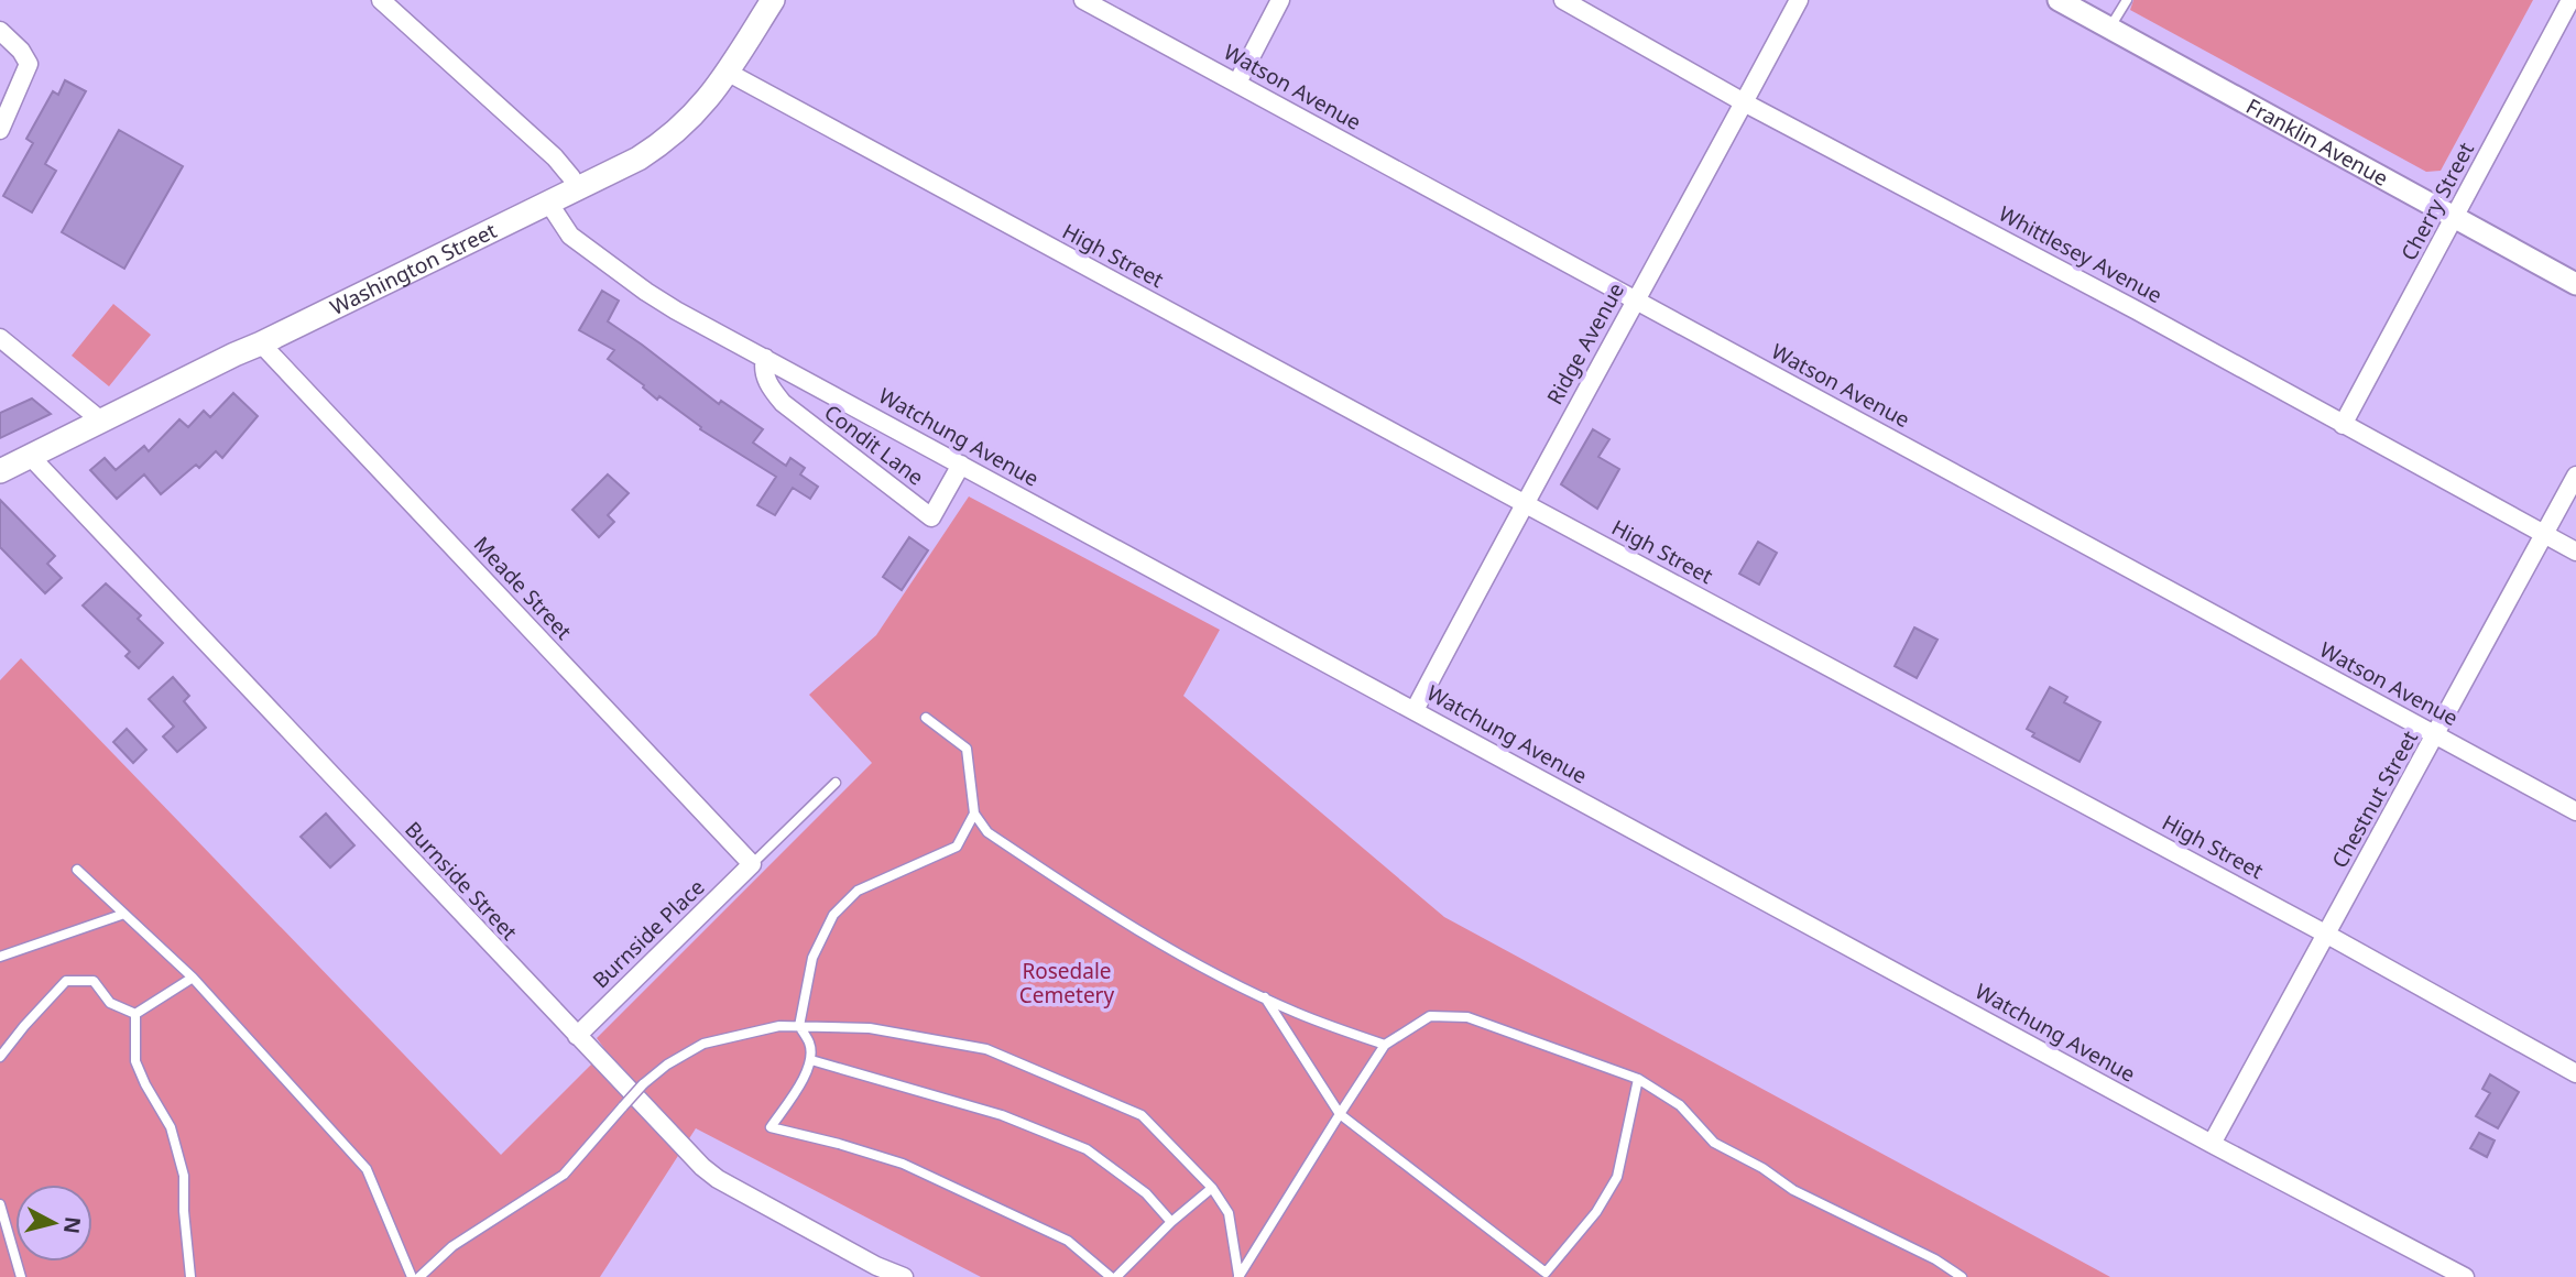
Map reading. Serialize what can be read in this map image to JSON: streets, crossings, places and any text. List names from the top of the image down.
{
  "streets": {
    "main road": ["Washington Street"],
    "street": [
      "Watson Avenue",
      "Franklin Avenue",
      "Cherry Street",
      "Whittlesey Avenue",
      "High Street",
      "Ridge Avenue",
      "Watchung Avenue",
      "Condit Lane",
      "Meade Street",
      "Chestnut Street",
      "Burnside Street",
      "Burnside Place"
    ]
  },
  "crossings": [
    ["Watson Avenue", "Ridge Avenue"],
    ["Watson Avenue", "Chestnut Street"],
    ["Franklin Avenue", "Cherry Street"],
    ["Cherry Street", "Whittlesey Avenue"],
    ["Whittlesey Avenue", "Ridge Avenue"],
    ["Whittlesey Avenue", "Chestnut Street"],
    ["High Street", "Washington Street"],
    ["High Street", "Ridge Avenue"],
    ["High Street", "Chestnut Street"],
    ["Washington Street", "Watchung Avenue"],
    ["Washington Street", "Meade Street"],
    ["Washington Street", "Burnside Street"],
    ["Ridge Avenue", "Watchung Avenue"],
    ["Watchung Avenue", "Condit Lane"],
    ["Watchung Avenue", "Chestnut Street"],
    ["Meade Street", "Burnside Place"],
    ["Burnside Street", "Burnside Place"]
  ],
  "parks": ["Rosedale Cemetery"],
  "north": "right"
}
